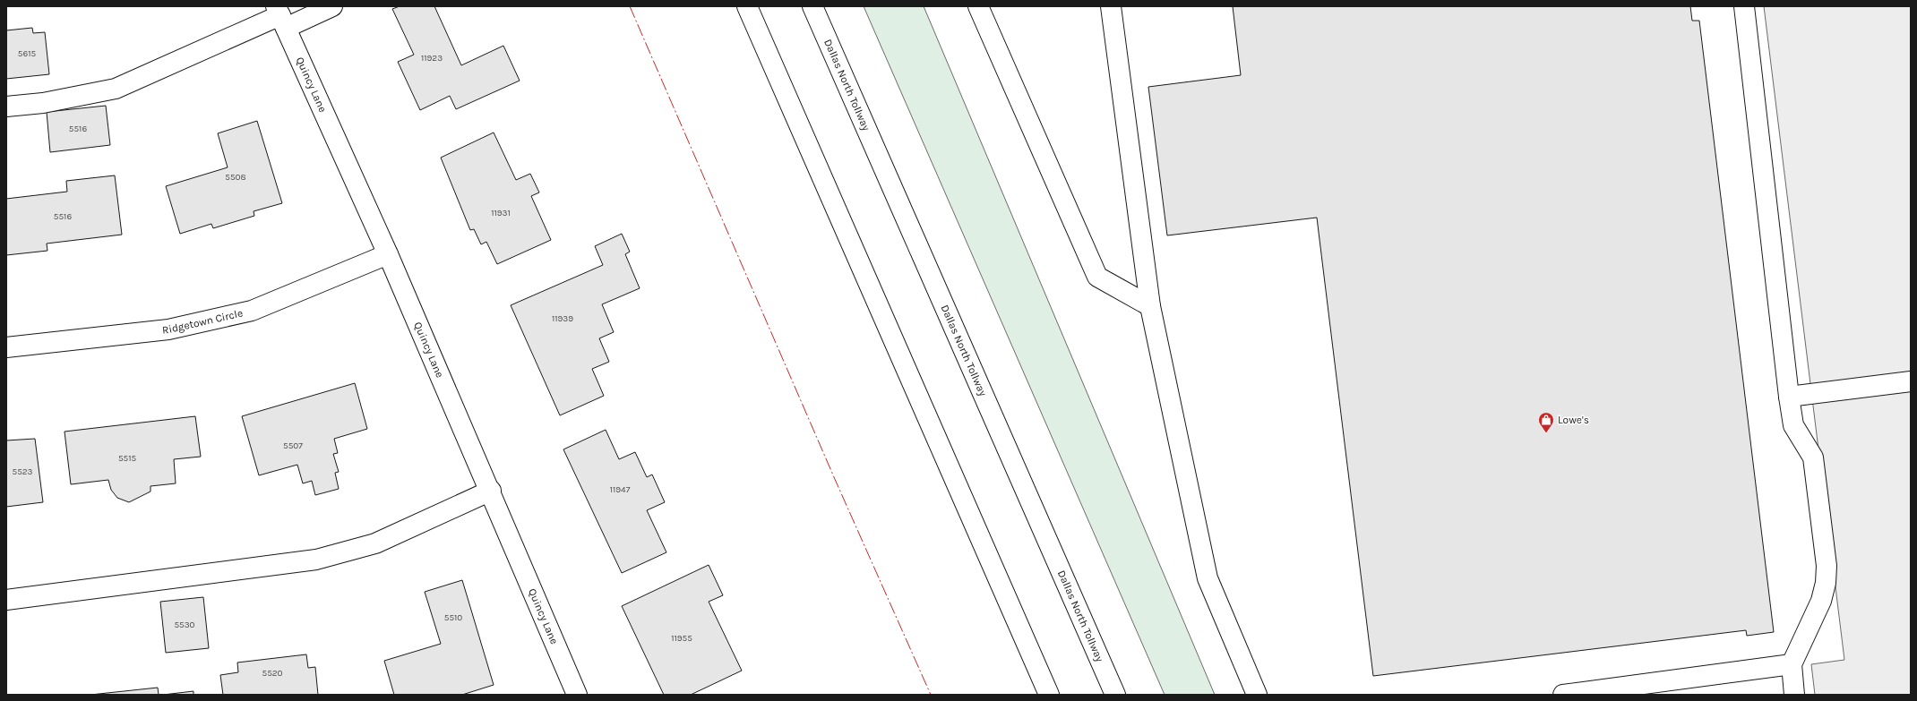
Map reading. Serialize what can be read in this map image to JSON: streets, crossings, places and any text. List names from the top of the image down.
{
  "streets": {
    "main road": ["Quincy Lane", "Dallas North Tollway", "Ridgetown Circle"]
  },
  "crossings": [
    ["Quincy Lane", "Ridgetown Circle"]
  ],
  "places": {
    "shop": ["Lowe's"]
  },
  "house_numbers": [
    "5615",
    "11923",
    "5516",
    "5508",
    "11931",
    "5516",
    "11939",
    "5507",
    "5515",
    "5523",
    "11947",
    "5510",
    "5530",
    "11955",
    "5520"
  ]
}
